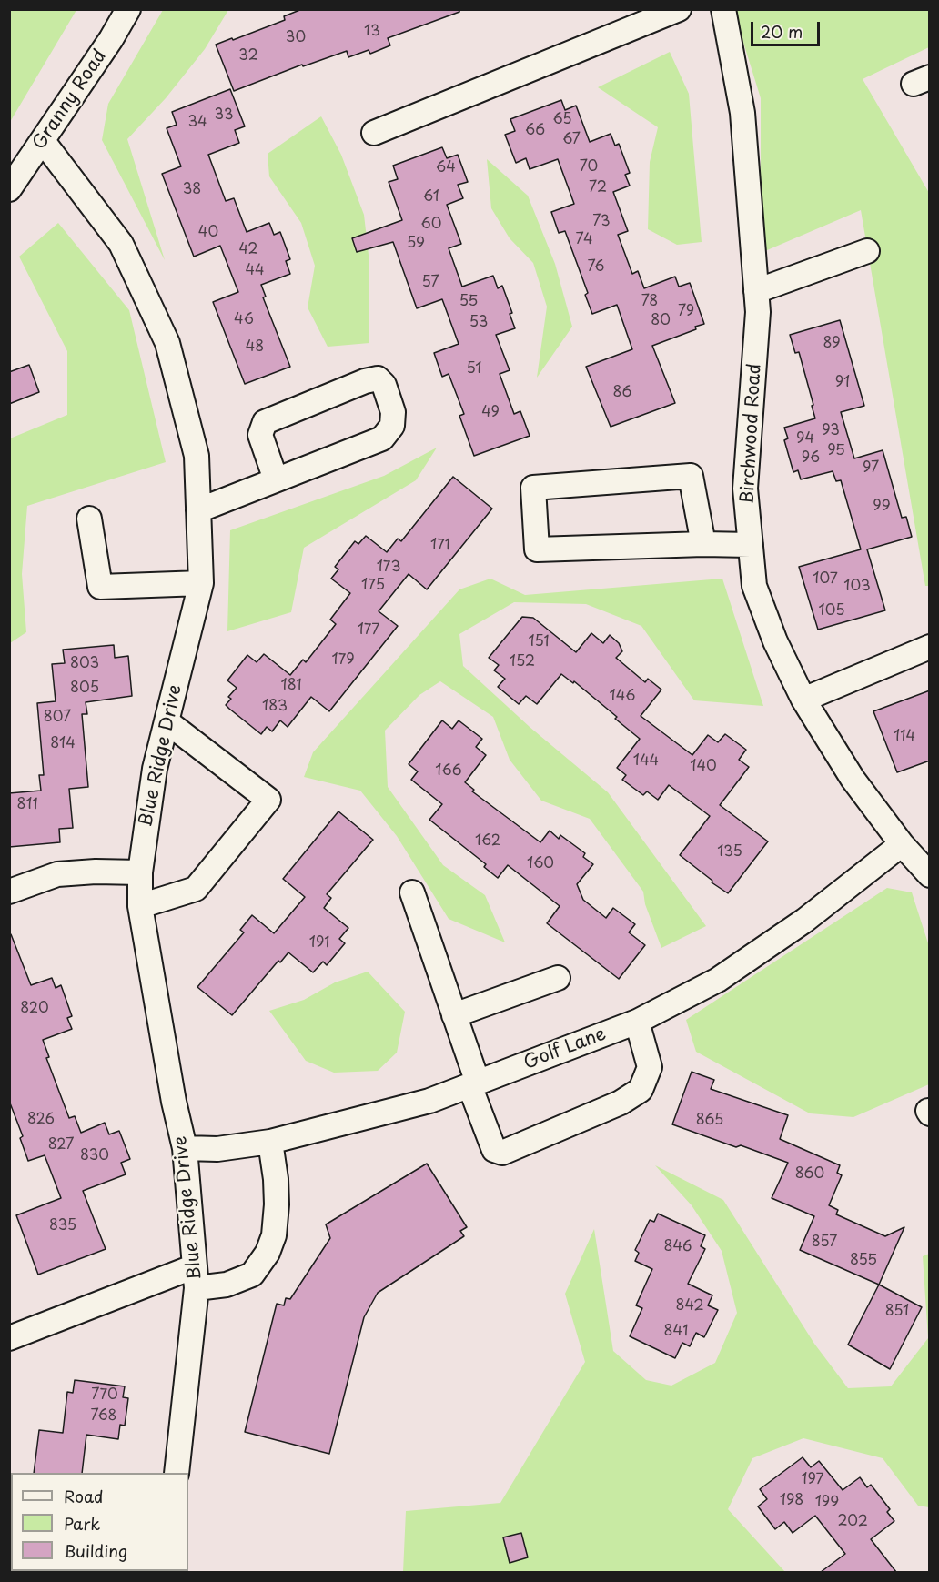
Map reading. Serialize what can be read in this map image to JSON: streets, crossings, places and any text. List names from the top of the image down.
{
  "streets": {
    "street": [
      "Granny Road",
      "Birchwood Road",
      "Blue Ridge Drive",
      "Golf Lane"
    ]
  },
  "crossings": [
    ["Granny Road", "Blue Ridge Drive"],
    ["Birchwood Road", "Golf Lane"],
    ["Blue Ridge Drive", "Golf Lane"]
  ],
  "house_numbers": [
    "13",
    "30",
    "32",
    "33",
    "65",
    "34",
    "66",
    "67",
    "70",
    "64",
    "72",
    "38",
    "61",
    "73",
    "60",
    "40",
    "74",
    "59",
    "42",
    "76",
    "44",
    "57",
    "55",
    "78",
    "79",
    "46",
    "80",
    "53",
    "89",
    "48",
    "51",
    "91",
    "86",
    "49",
    "93",
    "94",
    "95",
    "96",
    "97",
    "99",
    "171",
    "173",
    "107",
    "175",
    "103",
    "105",
    "177",
    "151",
    "179",
    "152",
    "803",
    "181",
    "805",
    "146",
    "183",
    "807",
    "114",
    "814",
    "144",
    "140",
    "166",
    "811",
    "162",
    "135",
    "160",
    "191",
    "820",
    "826",
    "865",
    "827",
    "830",
    "860",
    "835",
    "857",
    "846",
    "855",
    "842",
    "851",
    "841",
    "770",
    "768",
    "197",
    "198",
    "199",
    "202"
  ],
  "legend": ["Road", "Park", "Building"],
  "scale_bar": "20 m"
}
